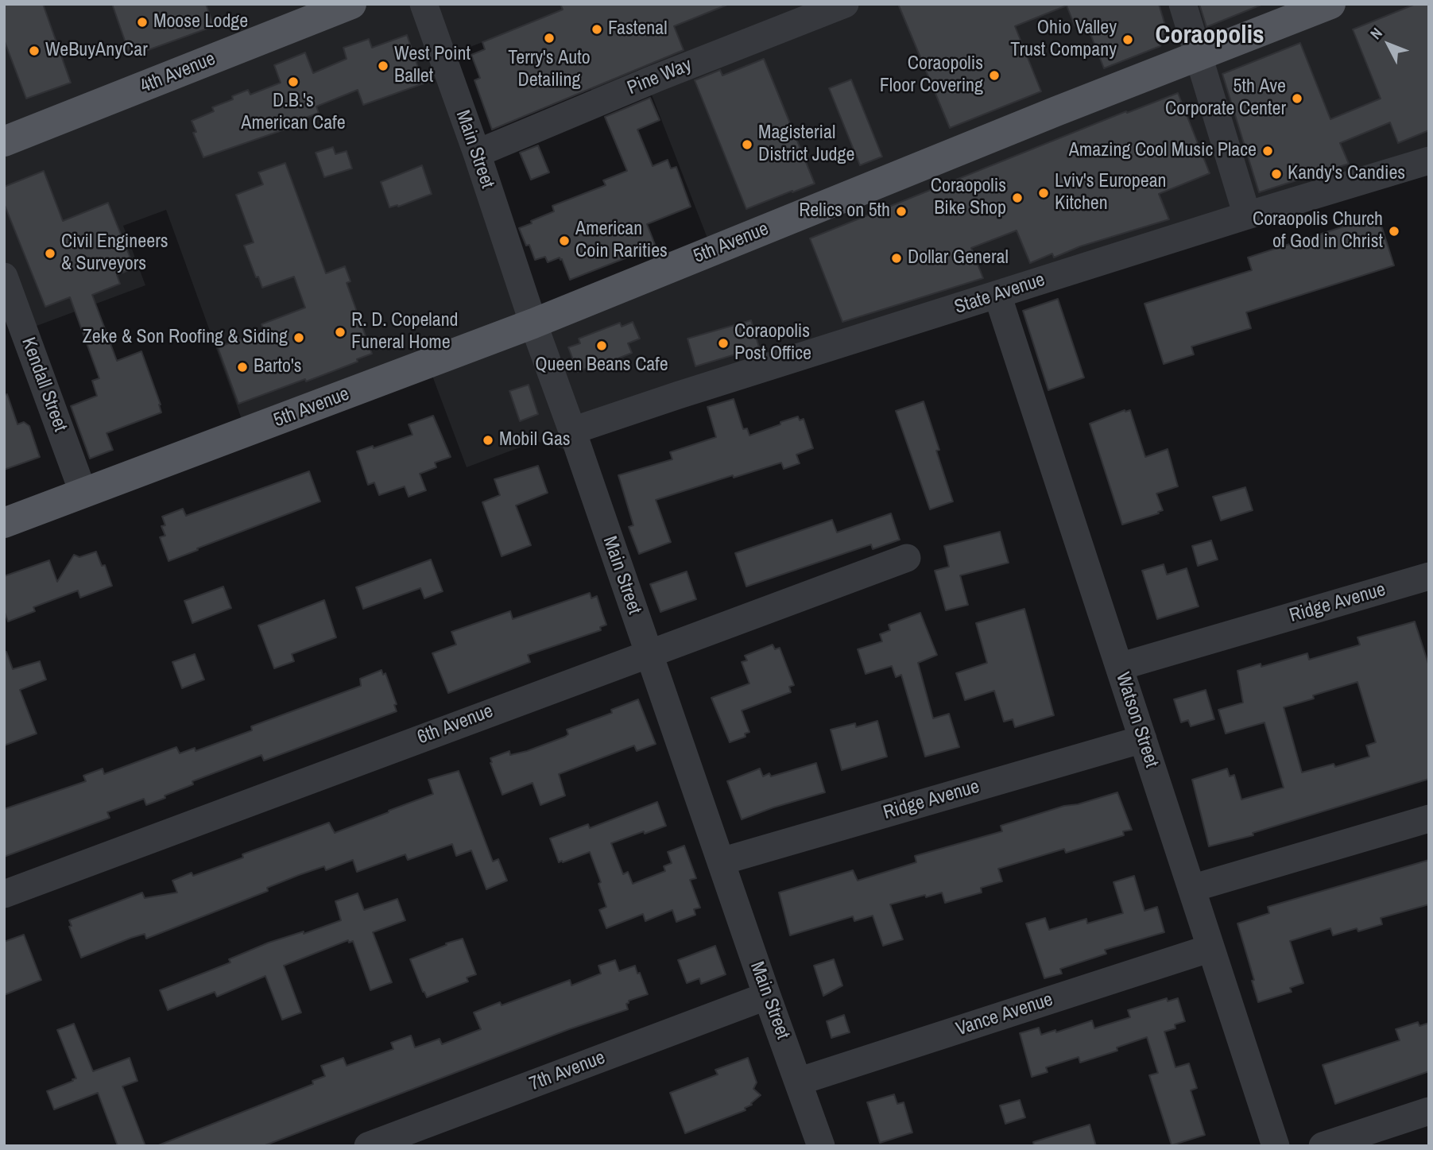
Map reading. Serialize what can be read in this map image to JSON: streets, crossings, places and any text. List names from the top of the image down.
{
  "streets": {
    "main road": ["4th Avenue", "5th Avenue"],
    "street": [
      "Pine Way",
      "Main Street",
      "State Avenue",
      "Kendall Street",
      "Ridge Avenue",
      "Watson Street",
      "6th Avenue",
      "Vance Avenue",
      "7th Avenue"
    ]
  },
  "crossings": [
    ["Pine Way", "Main Street"],
    ["Main Street", "5th Avenue"],
    ["Main Street", "State Avenue"],
    ["Main Street", "Ridge Avenue"],
    ["Main Street", "6th Avenue"],
    ["Main Street", "Vance Avenue"],
    ["Main Street", "7th Avenue"],
    ["5th Avenue", "Kendall Street"],
    ["State Avenue", "Watson Street"],
    ["Ridge Avenue", "Watson Street"],
    ["Watson Street", "Vance Avenue"]
  ],
  "districts": ["Coraopolis"],
  "places": [
    "Moose Lodge",
    "Fastenal",
    "Terry's Auto Detailing",
    "Ohio Valley Trust Company",
    "WeBuyAnyCar",
    "West Point Ballet",
    "Coraopolis Floor Covering",
    "D.B.'s American Cafe",
    "5th Ave Corporate Center",
    "Magisterial District Judge",
    "Amazing Cool Music Place",
    "Kandy's Candies",
    "Lviv's European Kitchen",
    "Coraopolis Bike Shop",
    "Relics on 5th",
    "Coraopolis Church of God in Christ",
    "American Coin Rarities",
    "Civil Engineers & Surveyors",
    "Dollar General",
    "R. D. Copeland Funeral Home",
    "Zeke & Son Roofing & Siding",
    "Coraopolis Post Office",
    "Queen Beans Cafe",
    "Barto's",
    "Mobil Gas"
  ],
  "north": "top left"
}
